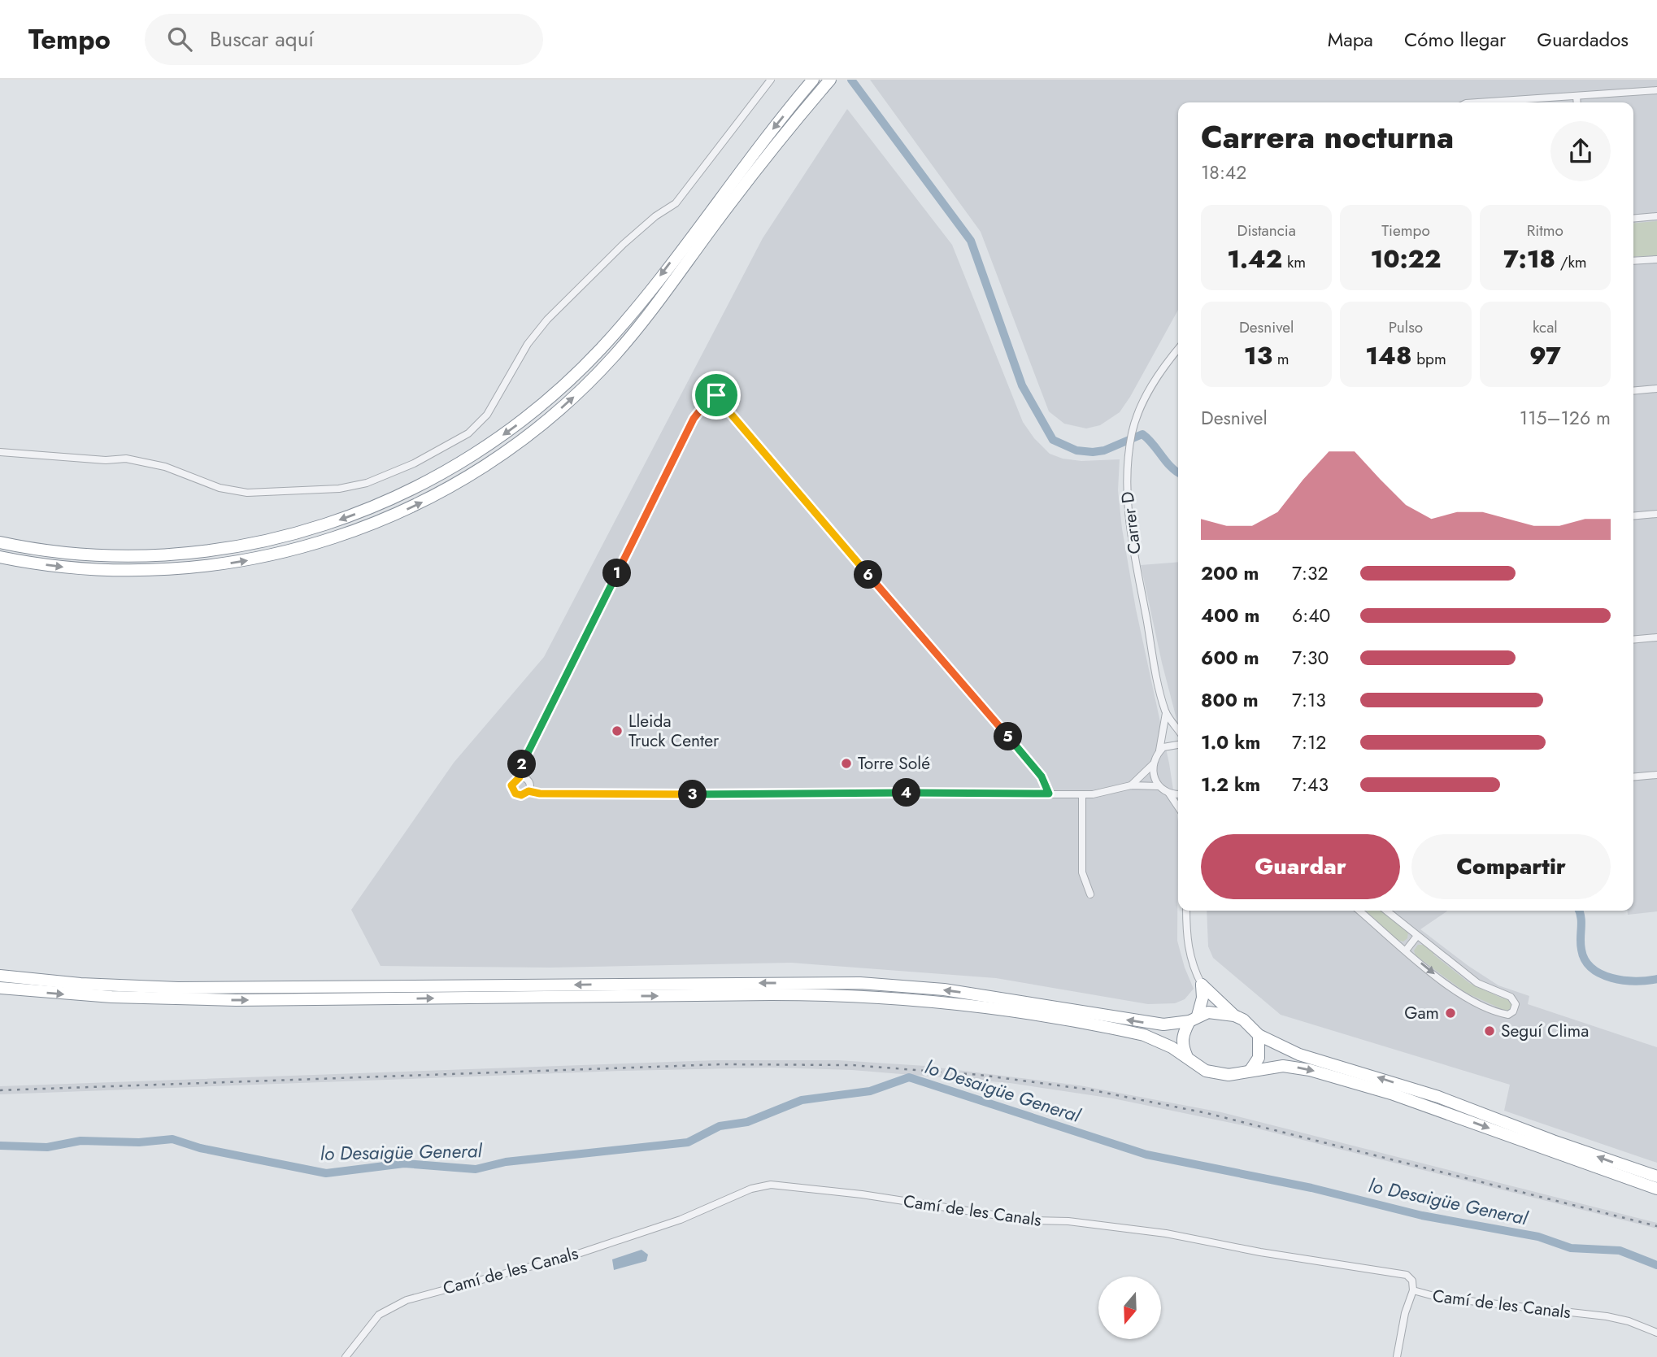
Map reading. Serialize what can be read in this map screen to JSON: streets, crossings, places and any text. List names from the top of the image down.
{
  "streets": {
    "street": ["Carrer D", "Camí de les Canals"]
  },
  "water": ["lo Desaigüe General"],
  "places": [
    "Lleida Truck Center",
    "Torre Solé",
    "Gam",
    "Seguí Clima"
  ],
  "north": "bottom",
  "page": {
    "header": "Tempo",
    "search": "Buscar aquí",
    "nav": ["Mapa", "Cómo llegar", "Guardados"],
    "heading": ["Carrera nocturna", "18:42"],
    "stats": [
      ["Distancia", "1.42 km"],
      ["Tiempo", "10:22"],
      ["Ritmo", "7:18 /km"],
      ["Desnivel", "13 m"],
      ["Pulso", "148 bpm"],
      ["kcal", "97"]
    ],
    "chart": ["Desnivel", "115–126 m"],
    "list": [
      {
        "name": "200 m",
        "note": "7:32"
      },
      {
        "name": "400 m",
        "note": "6:40"
      },
      {
        "name": "600 m",
        "note": "7:30"
      },
      {
        "name": "800 m",
        "note": "7:13"
      },
      {
        "name": "1.0 km",
        "note": "7:12"
      },
      {
        "name": "1.2 km",
        "note": "7:43"
      }
    ],
    "pins": [
      "1",
      "6",
      "5",
      "2",
      "4",
      "3"
    ],
    "buttons": ["Guardar", "Compartir"]
  }
}
